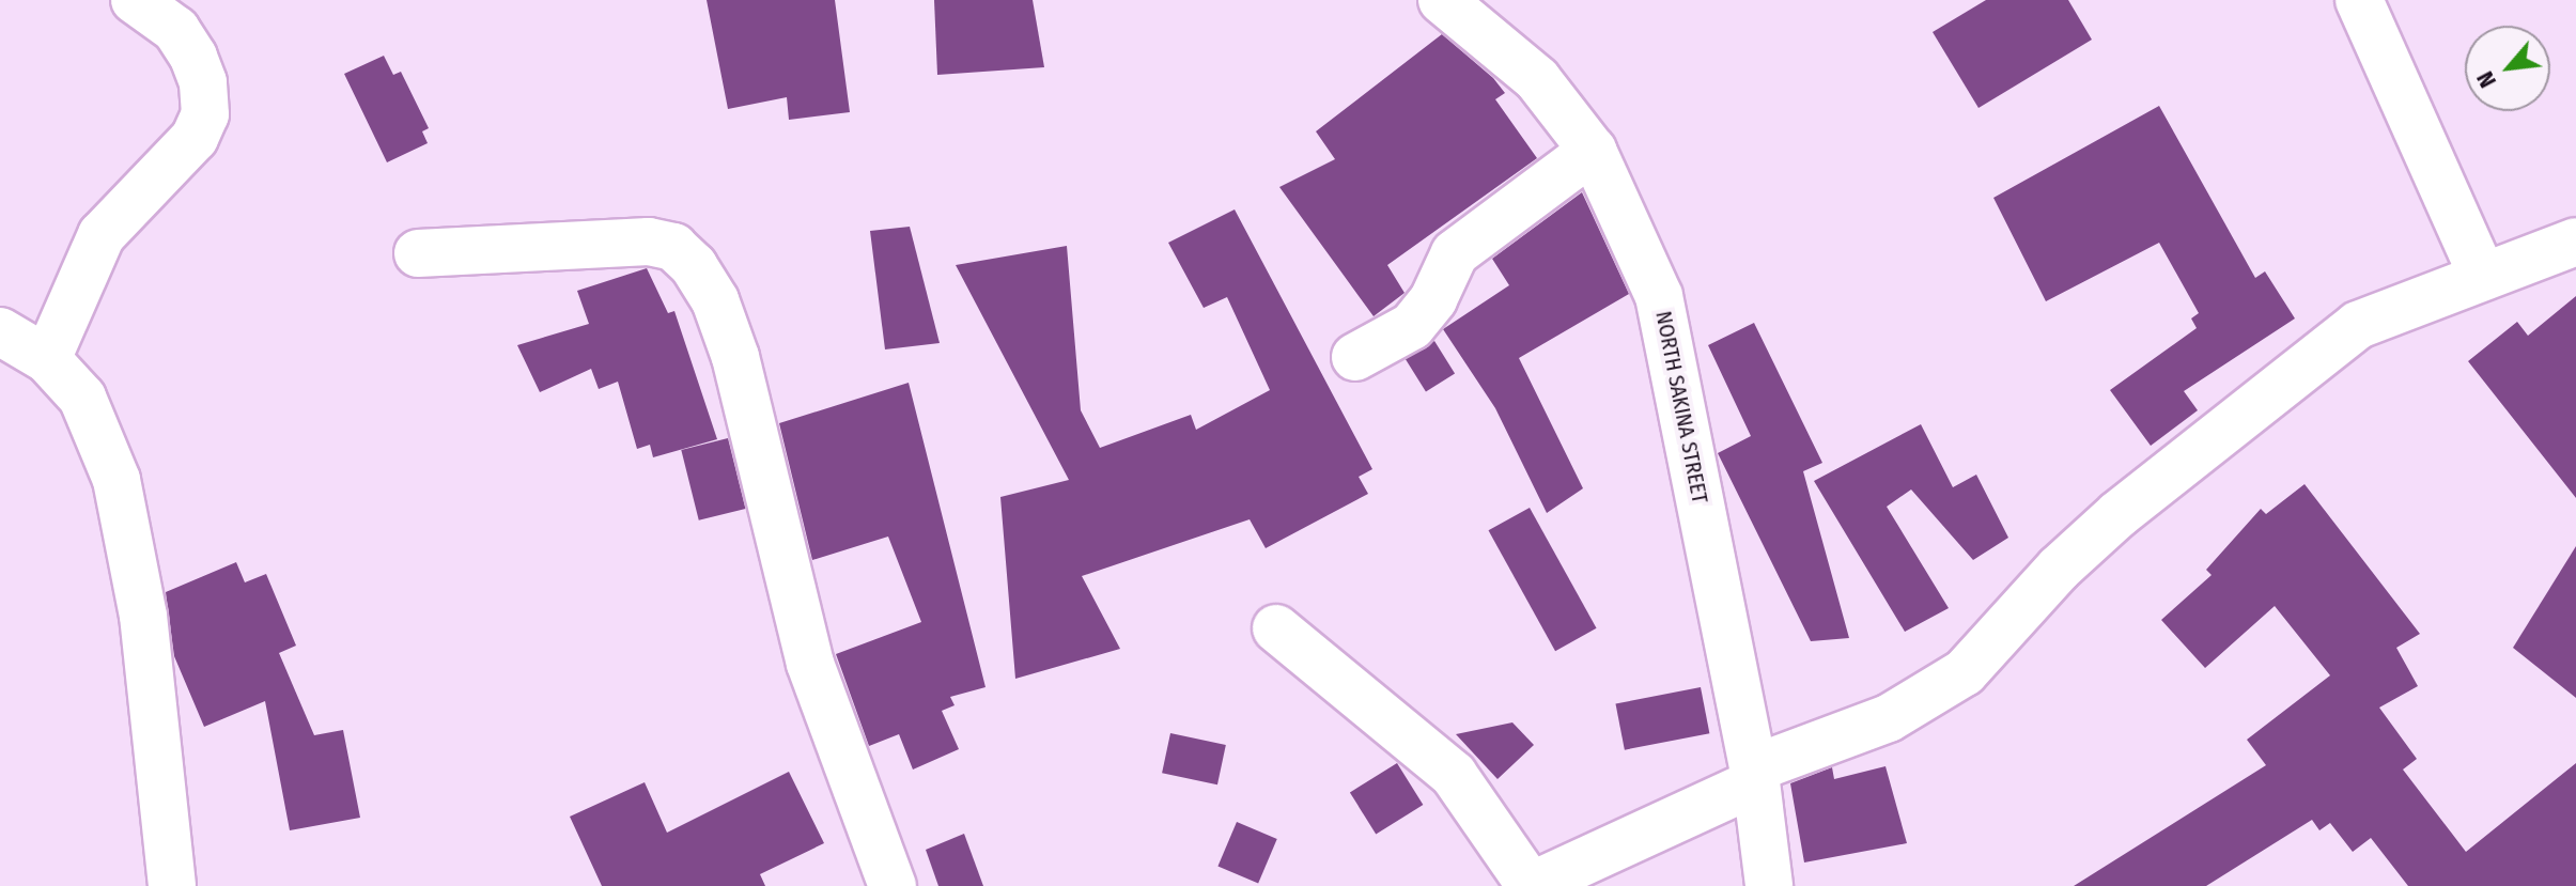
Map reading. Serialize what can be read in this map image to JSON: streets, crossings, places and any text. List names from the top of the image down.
{
  "streets": {
    "street": ["NORTH SAKINA STREET"]
  },
  "north": "bottom left"
}
